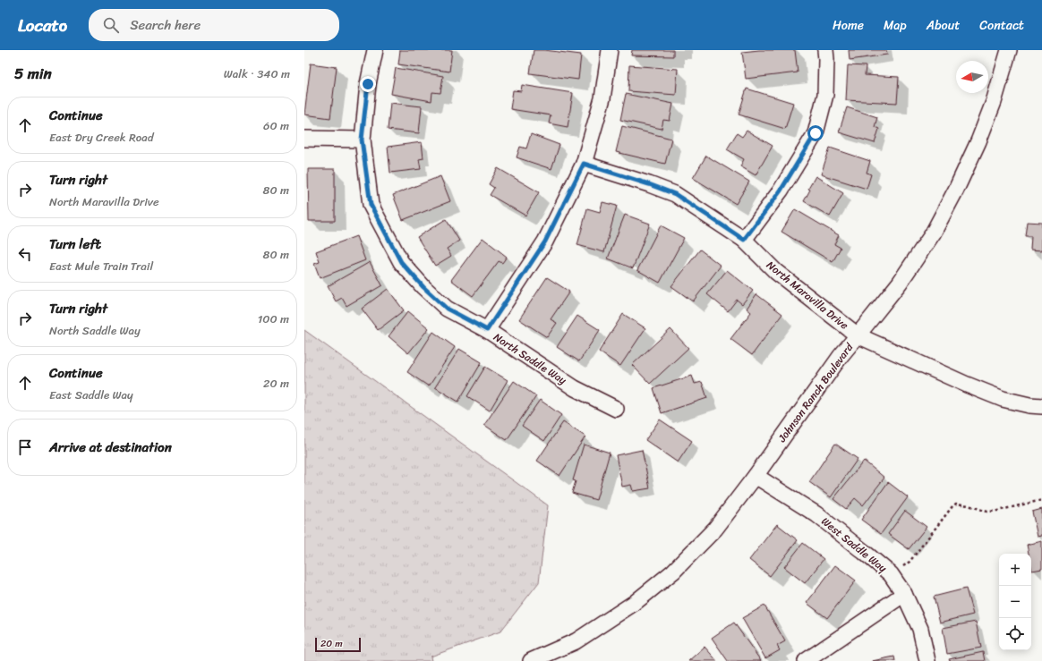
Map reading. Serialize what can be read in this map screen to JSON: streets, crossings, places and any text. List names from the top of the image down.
{
  "streets": {
    "street": [
      "North Maravilla Drive",
      "North Saddle Way",
      "Johnson Ranch Boulevard",
      "West Saddle Way"
    ]
  },
  "crossings": [
    ["North Maravilla Drive", "Johnson Ranch Boulevard"],
    ["Johnson Ranch Boulevard", "West Saddle Way"]
  ],
  "scale_bar": "20 m",
  "north": "left",
  "page": {
    "header": "Locato",
    "search": "Search here",
    "nav": [
      "Home",
      "Map",
      "About",
      "Contact"
    ],
    "heading": ["5 min", "Walk · 340 m"],
    "list": [
      ["Continue", "East Dry Creek Road", "60 m"],
      ["Turn right", "North Maravilla Drive", "80 m"],
      ["Turn left", "East Mule Train Trail", "80 m"],
      ["Turn right", "North Saddle Way", "100 m"],
      ["Continue", "East Saddle Way", "20 m"],
      "Arrive at destination"
    ],
    "map_buttons": ["+", "−"],
    "scale": "20 m"
  }
}
